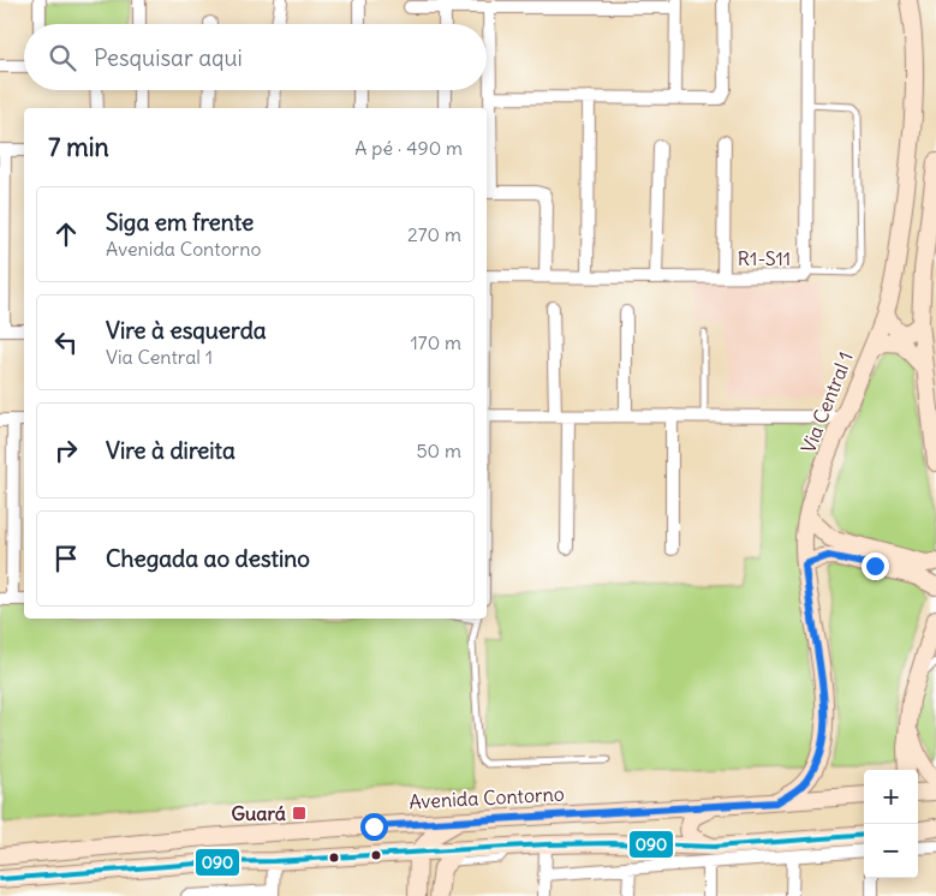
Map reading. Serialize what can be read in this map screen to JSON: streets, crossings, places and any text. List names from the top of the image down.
{
  "streets": {
    "main road": ["Via Central 1", "Avenida Contorno"],
    "street": ["R1-S11"]
  },
  "crossings": [
    ["Via Central 1", "Avenida Contorno"]
  ],
  "places": {
    "transit": ["Guará"]
  },
  "lines": ["transit line 090"],
  "page": {
    "search": "Pesquisar aqui",
    "heading": ["7 min", "A pé · 490 m"],
    "list": [
      ["Siga em frente", "Avenida Contorno", "270 m"],
      ["Vire à esquerda", "Via Central 1", "170 m"],
      ["Vire à direita", "50 m"],
      "Chegada ao destino"
    ],
    "map_buttons": ["+", "−"]
  }
}
